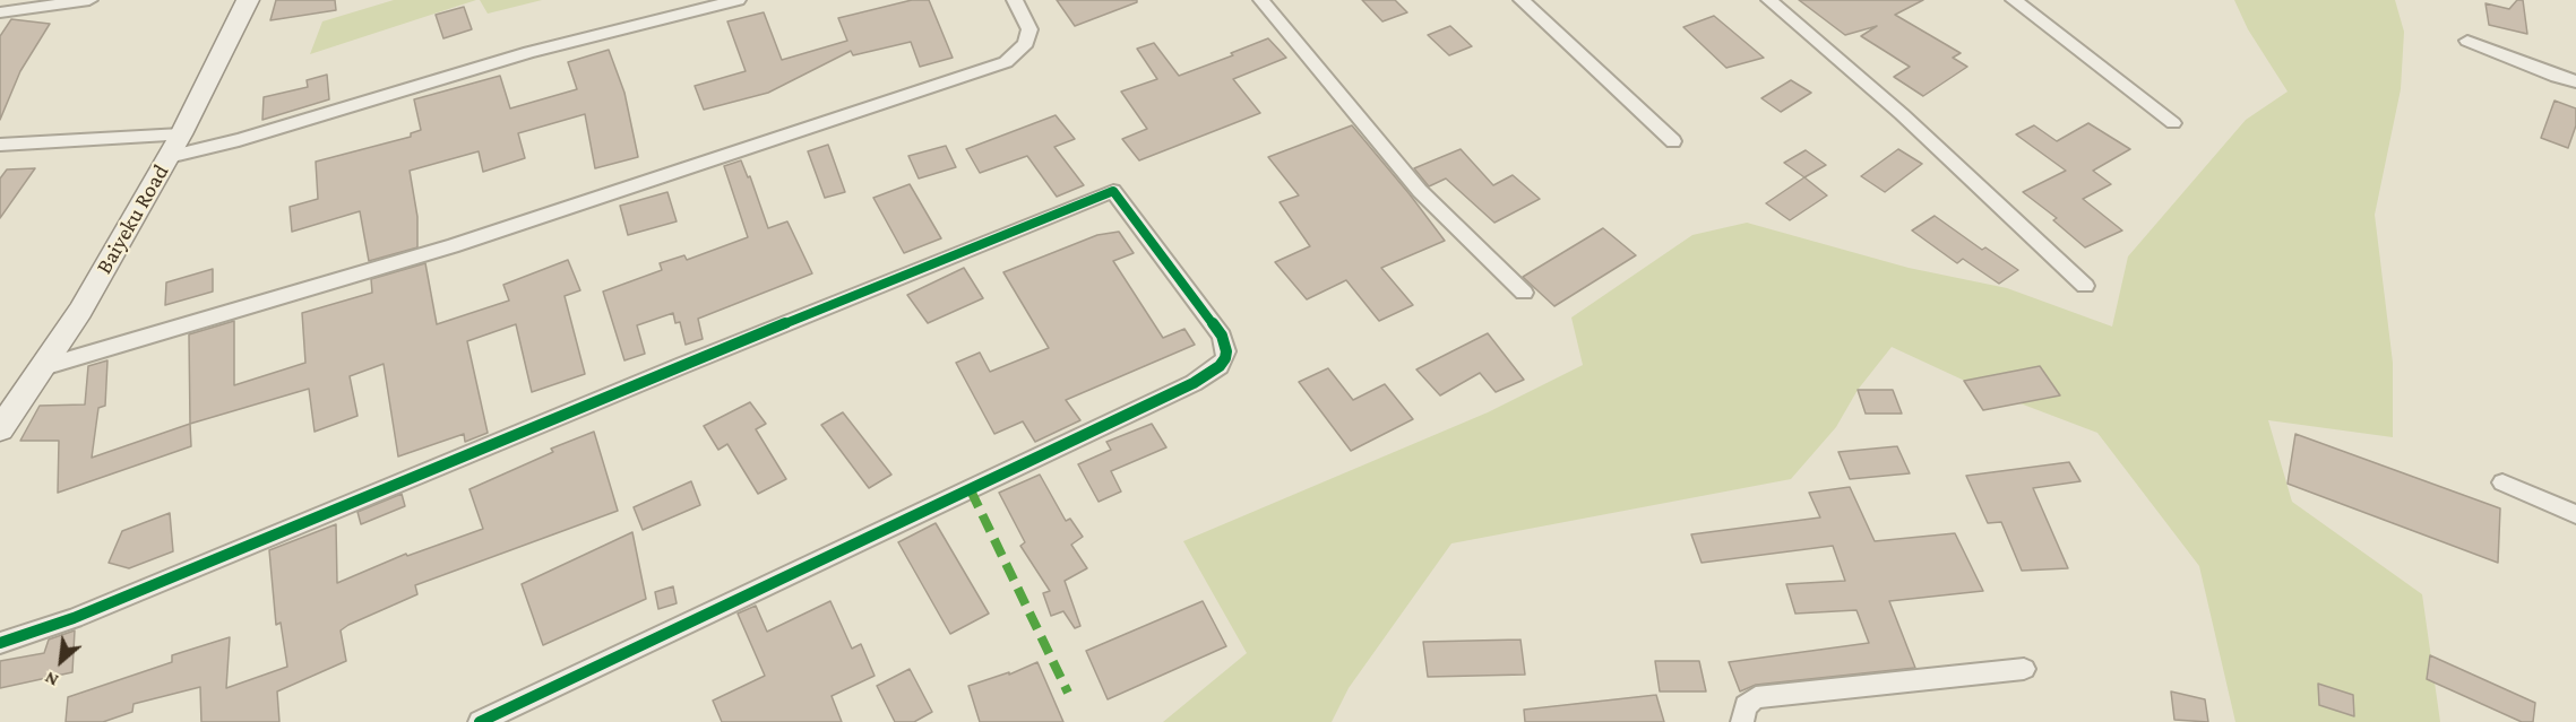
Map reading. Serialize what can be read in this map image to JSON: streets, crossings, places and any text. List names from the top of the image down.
{
  "streets": {
    "main road": ["Baiyeku Road"]
  },
  "north": "bottom left"
}
